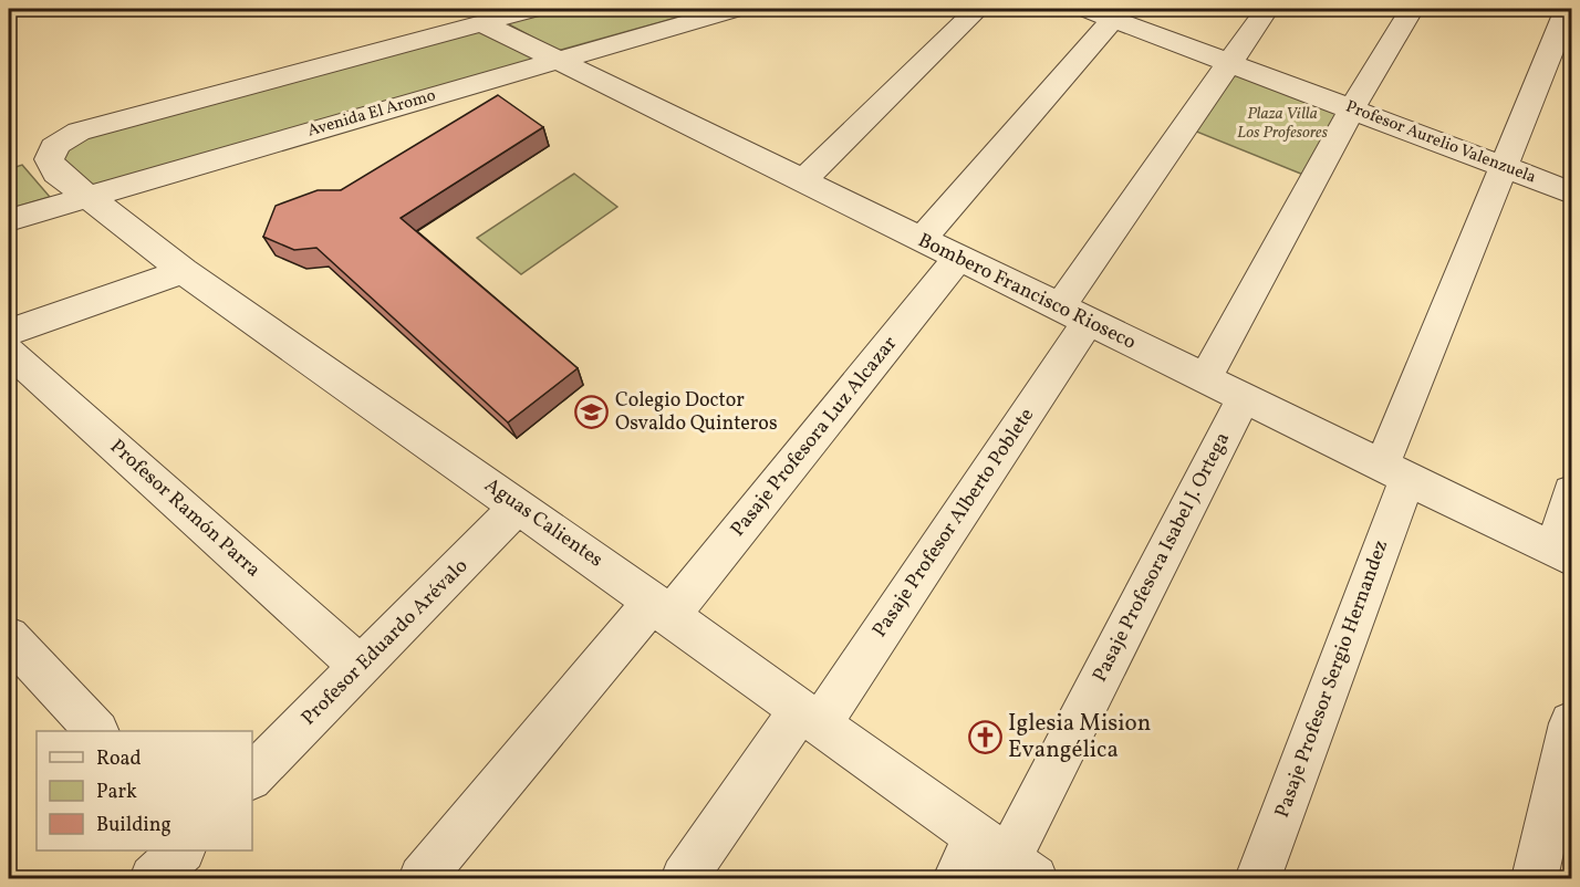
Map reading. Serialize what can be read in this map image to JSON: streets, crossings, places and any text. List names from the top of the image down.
{
  "streets": {
    "street": [
      "Avenida El Aromo",
      "Profesor Aurelio Valenzuela",
      "Bombero Francisco Rioseco",
      "Pasaje Profesora Luz Alcazar",
      "Profesor Ramón Parra",
      "Aguas Calientes",
      "Pasaje Profesor Alberto Poblete",
      "Pasaje Profesora Isabel J. Ortega",
      "Profesor Eduardo Arévalo",
      "Pasaje Profesor Sergio Hernandez"
    ]
  },
  "crossings": [
    ["Avenida El Aromo", "Bombero Francisco Rioseco"],
    ["Avenida El Aromo", "Aguas Calientes"],
    ["Profesor Aurelio Valenzuela", "Pasaje Profesor Alberto Poblete"],
    ["Profesor Aurelio Valenzuela", "Pasaje Profesor Sergio Hernandez"],
    ["Bombero Francisco Rioseco", "Pasaje Profesora Luz Alcazar"],
    ["Bombero Francisco Rioseco", "Aguas Calientes"],
    ["Bombero Francisco Rioseco", "Pasaje Profesor Alberto Poblete"],
    ["Bombero Francisco Rioseco", "Pasaje Profesora Isabel J. Ortega"],
    ["Bombero Francisco Rioseco", "Pasaje Profesor Sergio Hernandez"],
    ["Pasaje Profesora Luz Alcazar", "Aguas Calientes"],
    ["Profesor Ramón Parra", "Profesor Eduardo Arévalo"],
    ["Aguas Calientes", "Pasaje Profesor Alberto Poblete"],
    ["Aguas Calientes", "Pasaje Profesora Isabel J. Ortega"],
    ["Aguas Calientes", "Profesor Eduardo Arévalo"]
  ],
  "parks": ["Plaza Villa Los Profesores"],
  "places": {
    "school or university": ["Colegio Doctor Osvaldo Quinteros"],
    "church": ["Iglesia Mision Evangélica"]
  },
  "legend": ["Road", "Park", "Building"]
}
